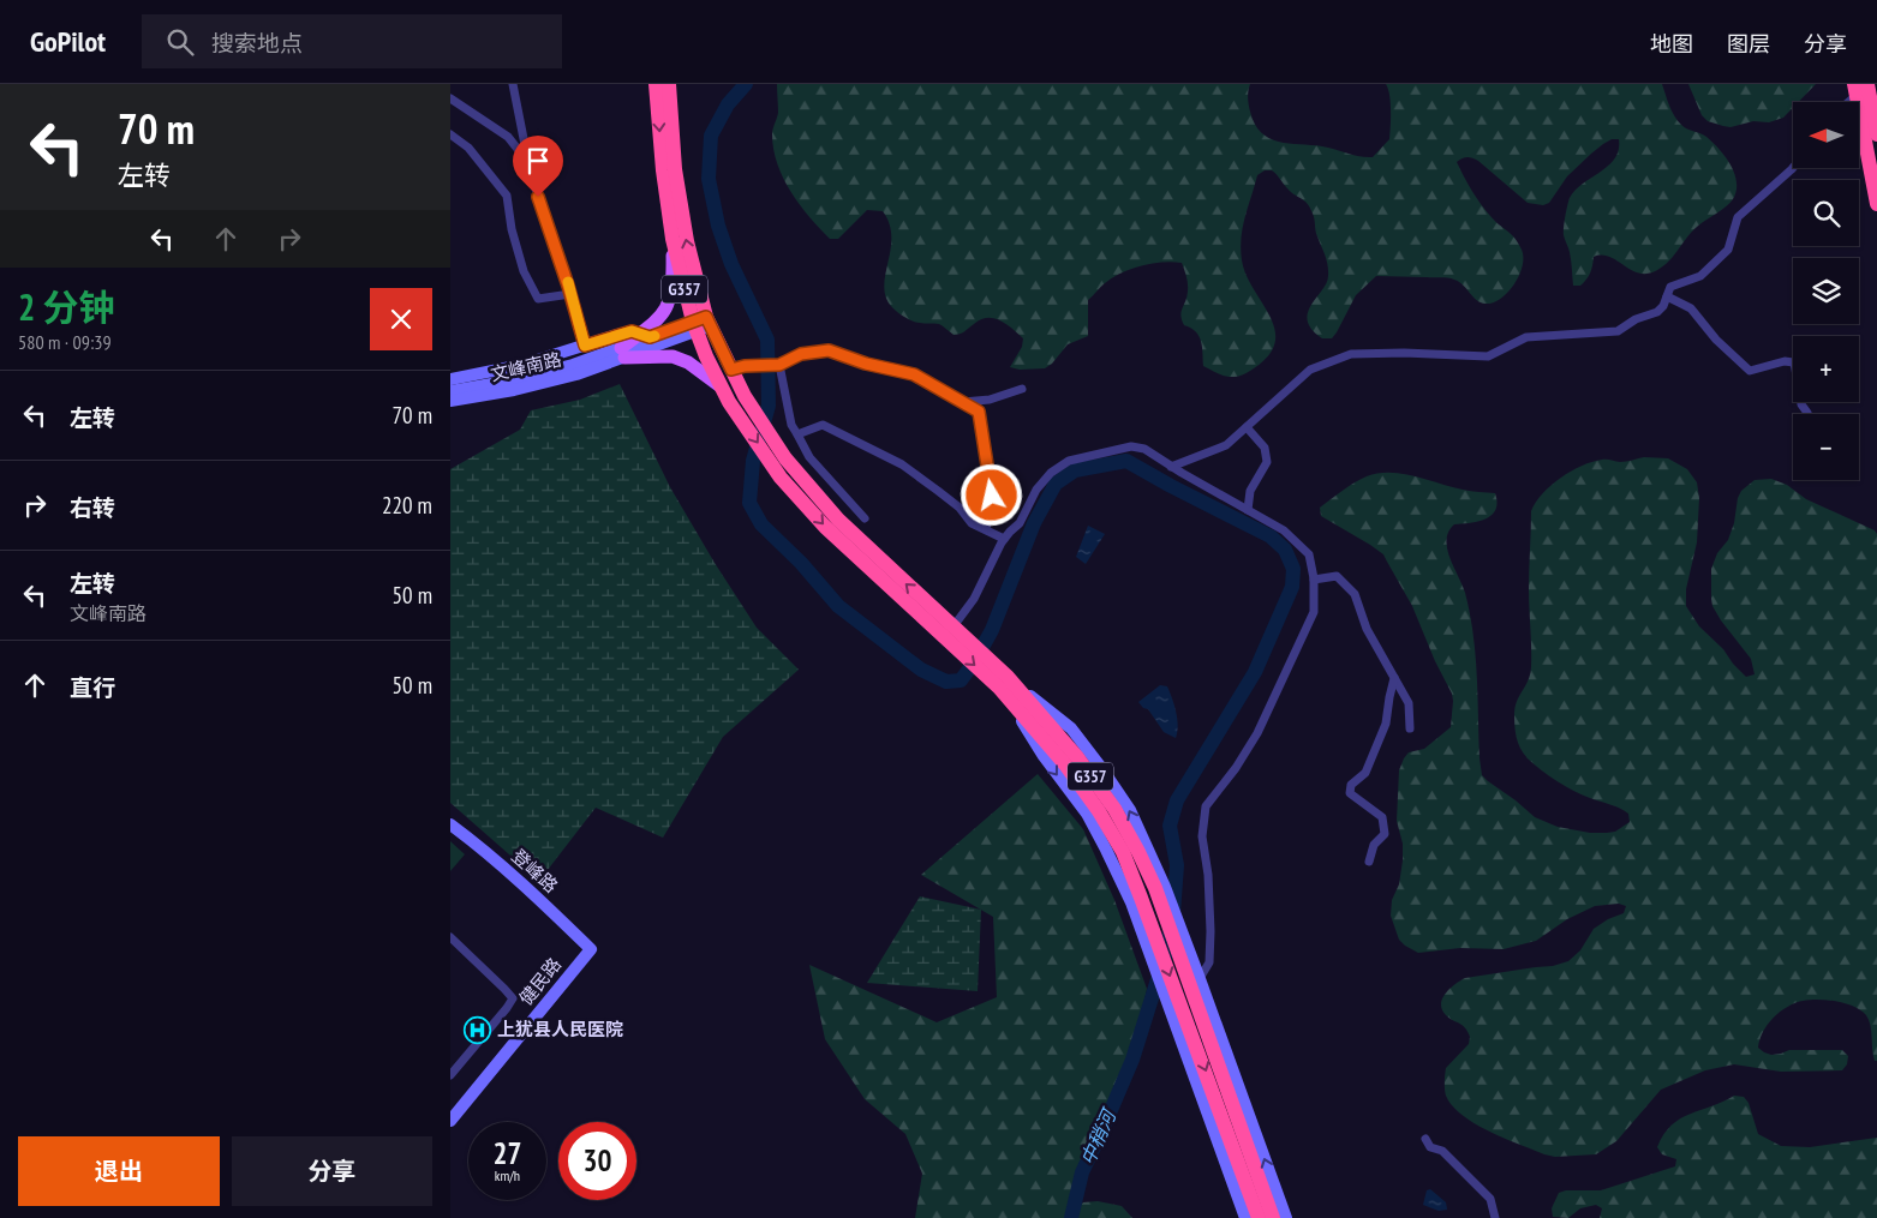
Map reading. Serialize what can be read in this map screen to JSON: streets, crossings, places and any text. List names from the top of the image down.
{
  "streets": {
    "highway": ["G357"],
    "street": ["文峰南路", "登峰路", "健民路"]
  },
  "crossings": [
    ["G357", "文峰南路"],
    ["登峰路", "健民路"]
  ],
  "water": ["中稍河"],
  "places": {
    "hospital": ["上犹县人民医院"]
  },
  "north": "left",
  "page": {
    "header": "GoPilot",
    "search": "搜索地点",
    "nav": ["地图", "图层", "分享"],
    "turn": ["70 m", "左转"],
    "map_buttons": ["+", "−"],
    "heading": ["2 分钟", "580 m · 09:39"],
    "list": [
      {
        "name": "左转",
        "value": "70 m"
      },
      {
        "name": "右转",
        "value": "220 m"
      },
      {
        "name": "左转",
        "note": "文峰南路",
        "value": "50 m"
      },
      {
        "name": "直行",
        "value": "50 m"
      }
    ],
    "speed": "27 km/h",
    "limit": "30",
    "buttons": ["退出", "分享"]
  }
}
